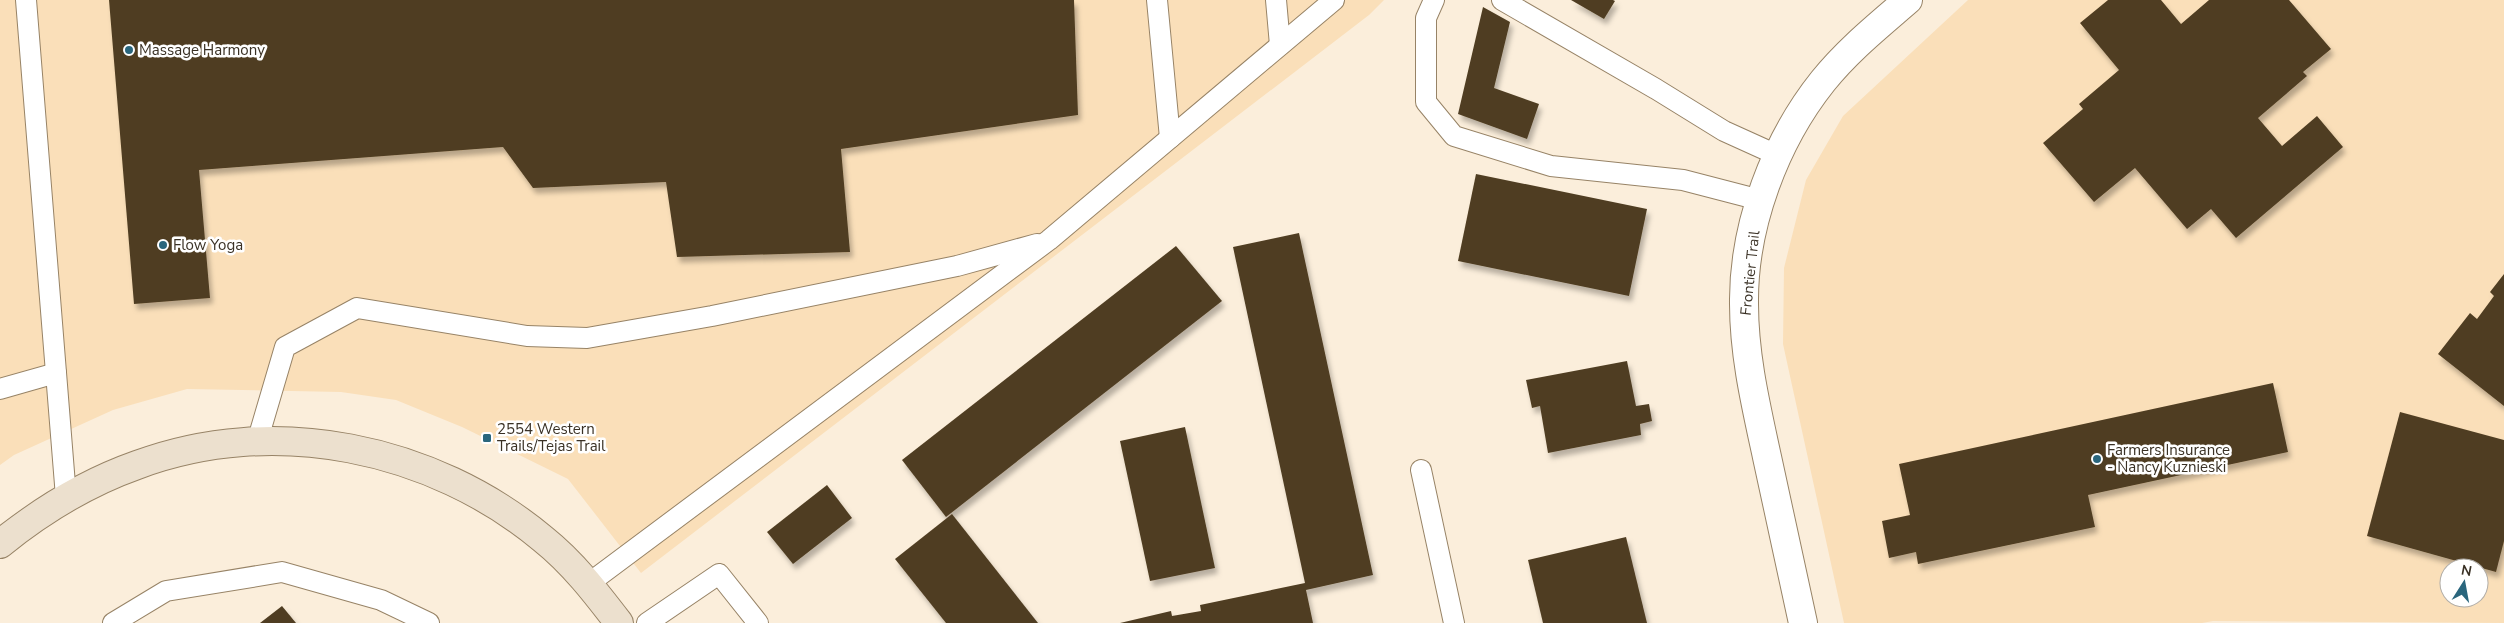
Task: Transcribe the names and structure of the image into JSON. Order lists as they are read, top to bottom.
{
  "streets": {
    "street": ["Frontier Trail"]
  },
  "places": {
    "other": ["Massage Harmony", "Flow Yoga", "Farmers Insurance - Nancy Kuznieski"],
    "transit": ["2554 Western Trails/Tejas Trail"]
  },
  "north": "top"
}
